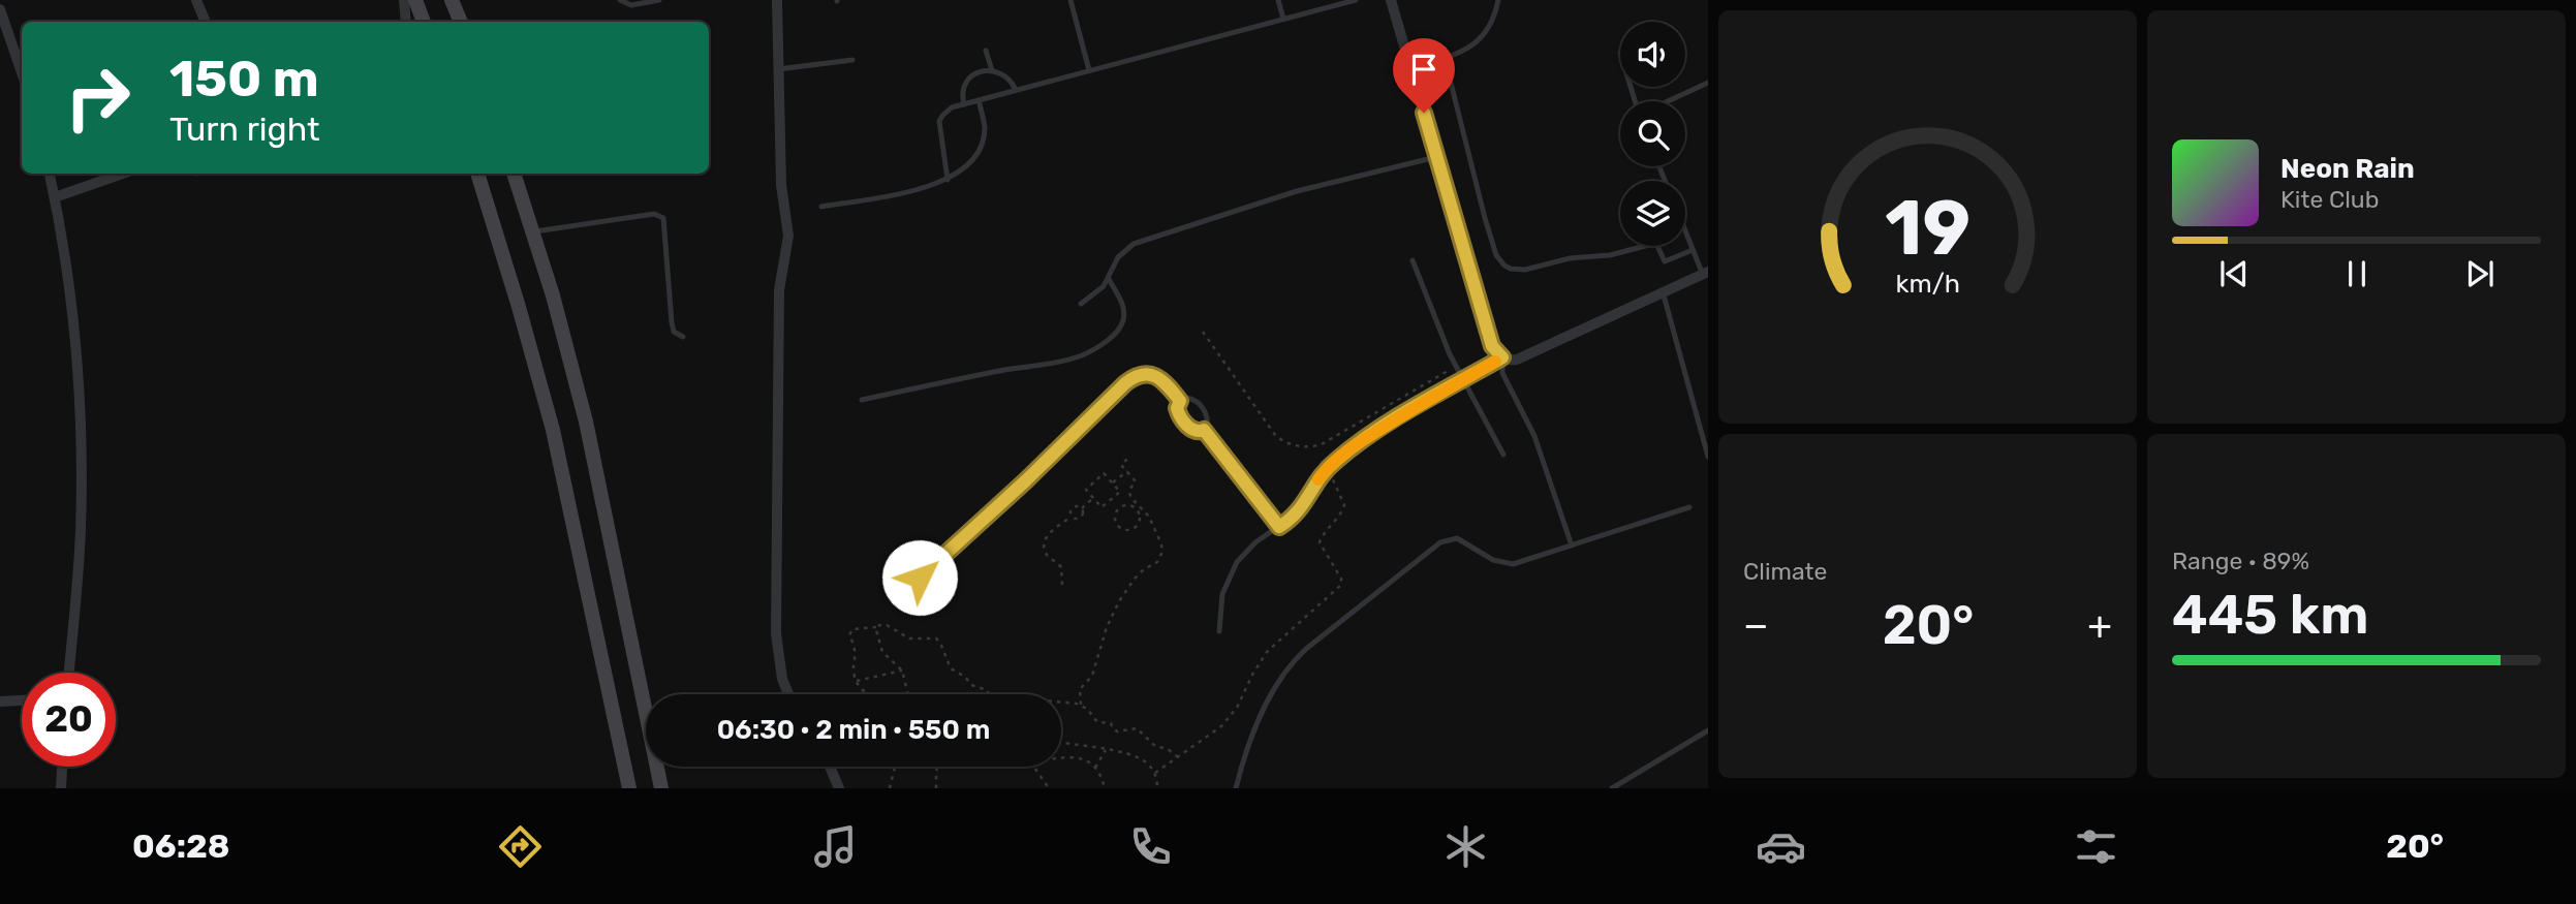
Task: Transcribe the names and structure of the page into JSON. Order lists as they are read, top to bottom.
{
  "page": {
    "turn": ["150 m", "Turn right"],
    "song": ["Neon Rain", "Kite Club"],
    "tile": [
      "Climate",
      ["Range · 89%", "445 km"]
    ],
    "heat": ["−", "20°", "+"],
    "limit": "20",
    "trip": "06:30 · 2 min · 550 m",
    "tabs": ["06:28", "20°"],
    "gauge": ["19", "km/h"]
  }
}
